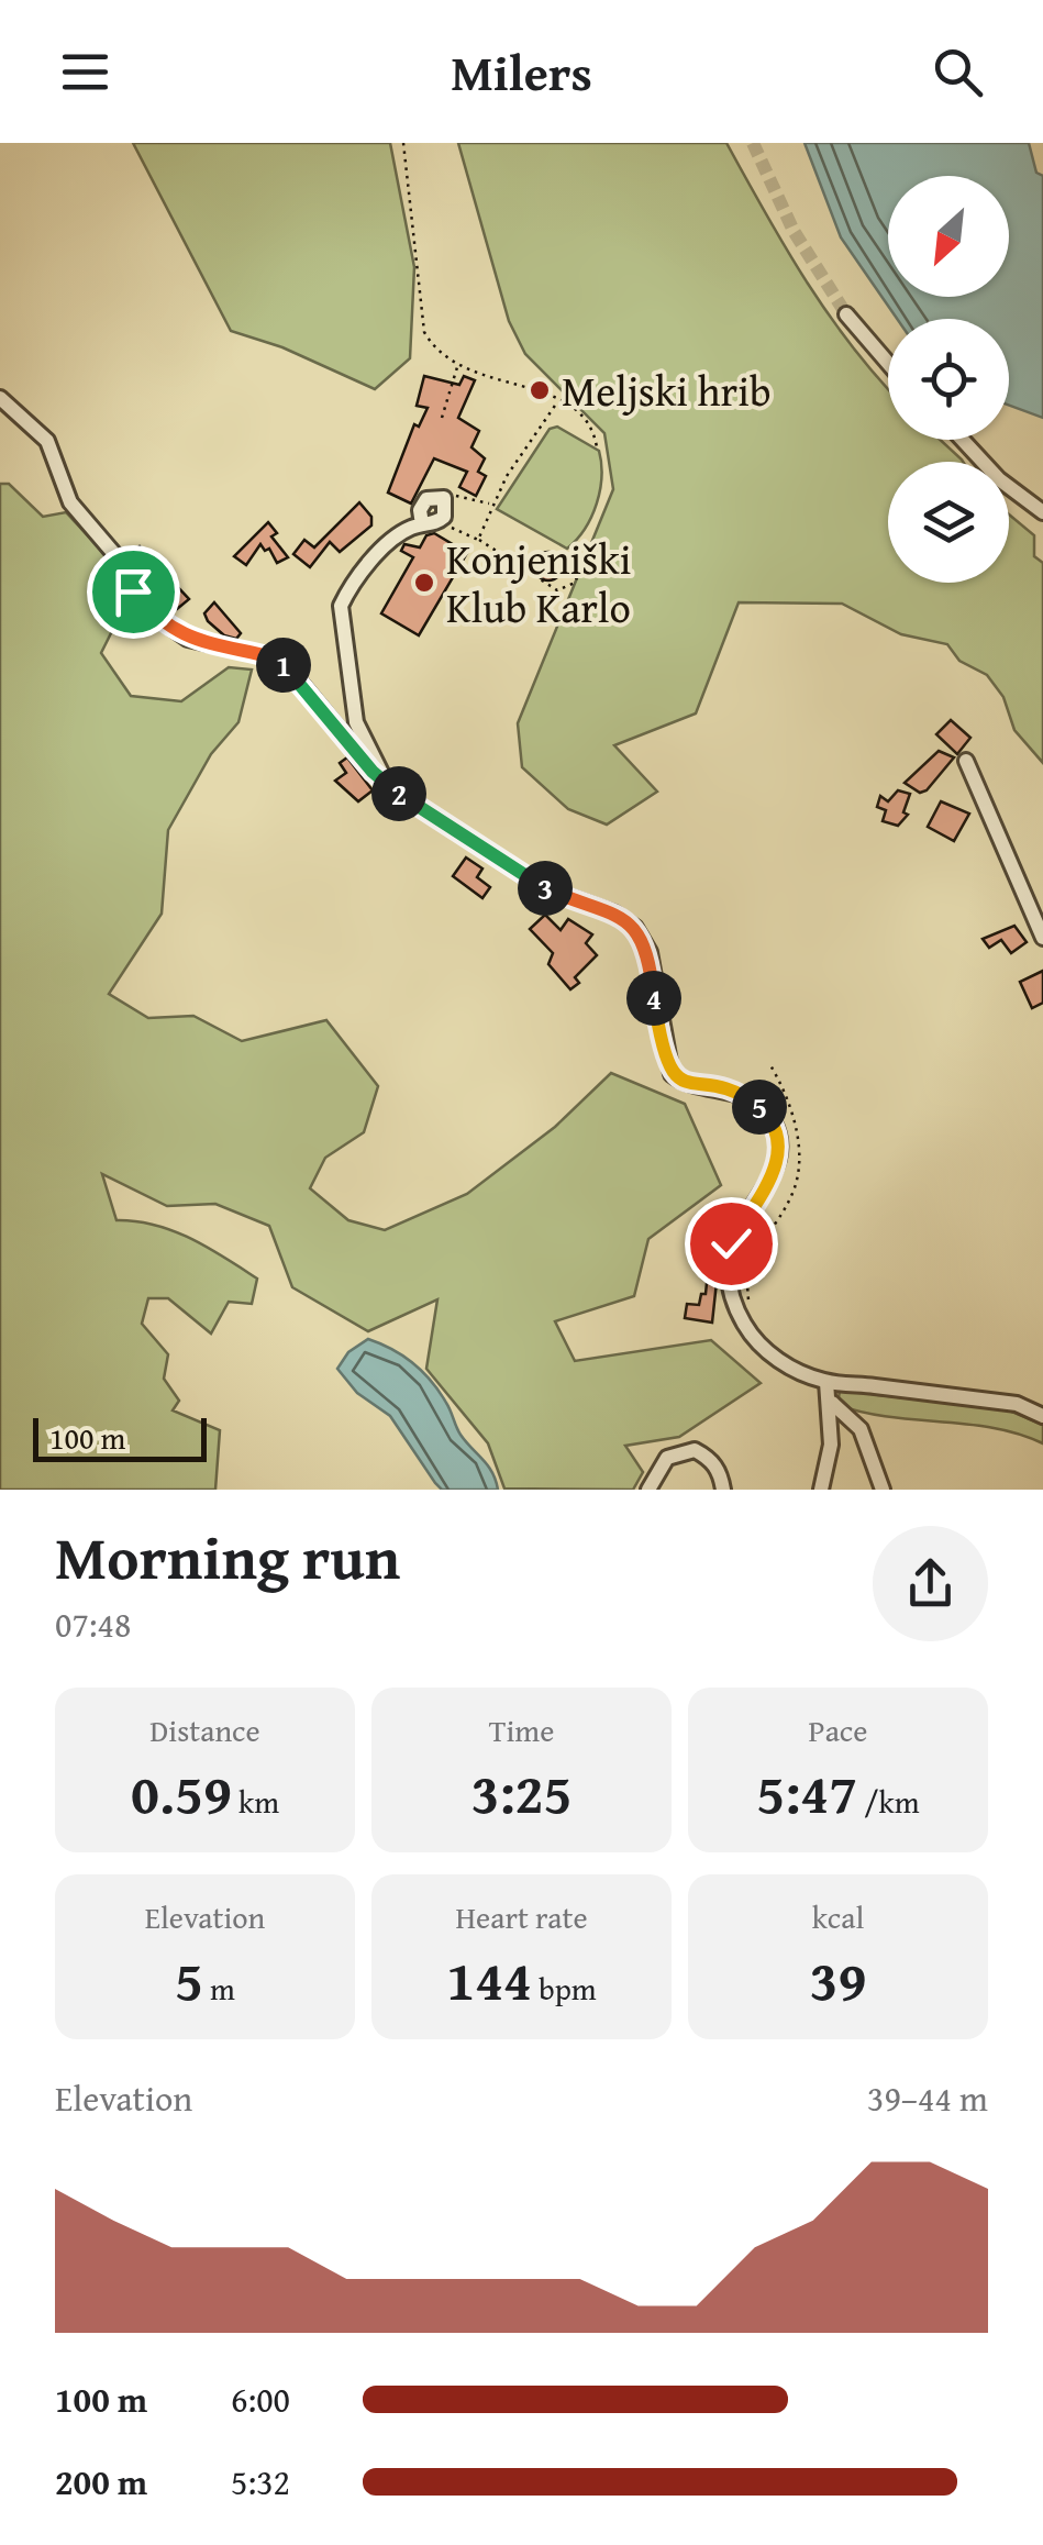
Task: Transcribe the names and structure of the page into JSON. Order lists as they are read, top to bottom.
{
  "places": ["Meljski hrib", "Konjeniški Klub Karlo"],
  "scale_bar": "100 m",
  "north": "bottom left",
  "page": {
    "header": "Milers",
    "pins": [
      "1",
      "2",
      "3",
      "4",
      "5"
    ],
    "scale": "100 m",
    "heading": ["Morning run", "07:48"],
    "stats": [
      ["Distance", "0.59 km"],
      ["Time", "3:25"],
      ["Pace", "5:47 /km"],
      ["Elevation", "5 m"],
      ["Heart rate", "144 bpm"],
      ["kcal", "39"]
    ],
    "chart": ["Elevation", "39–44 m"],
    "list": [
      {
        "name": "100 m",
        "note": "6:00"
      },
      {
        "name": "200 m",
        "note": "5:32"
      }
    ]
  }
}
